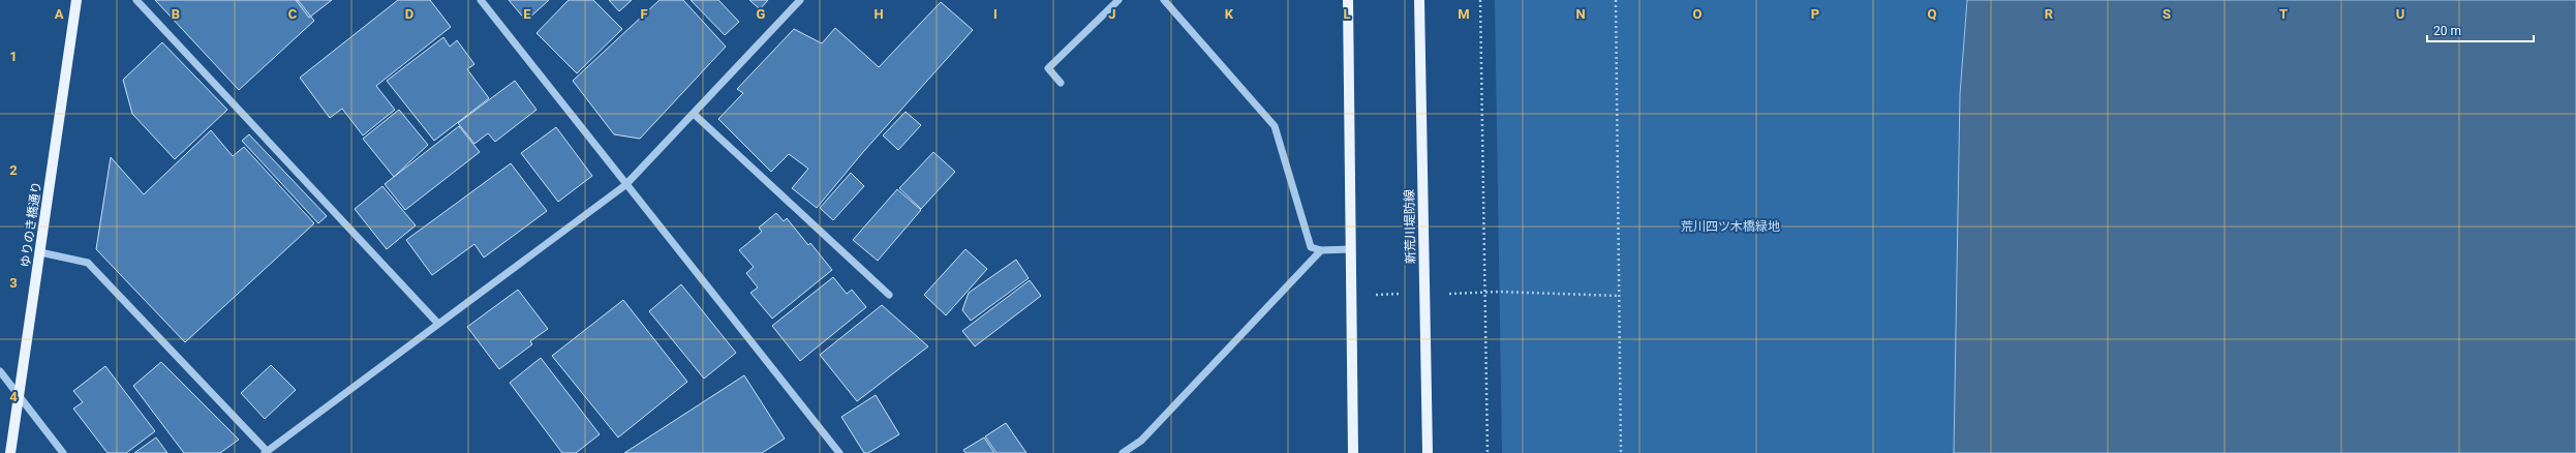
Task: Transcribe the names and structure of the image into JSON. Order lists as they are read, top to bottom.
{
  "streets": {
    "main road": ["ゆりのき橋通り", "新荒川堤防線"]
  },
  "parks": ["荒川四ツ木橋緑地"],
  "scale_bar": "20 m",
  "grid": {
    "columns": [
      "A",
      "B",
      "C",
      "D",
      "E",
      "F",
      "G",
      "H",
      "I",
      "J",
      "K",
      "L",
      "M",
      "N",
      "O",
      "P",
      "Q",
      "R",
      "S",
      "T",
      "U"
    ],
    "rows": [
      "1",
      "2",
      "3",
      "4"
    ]
  }
}
